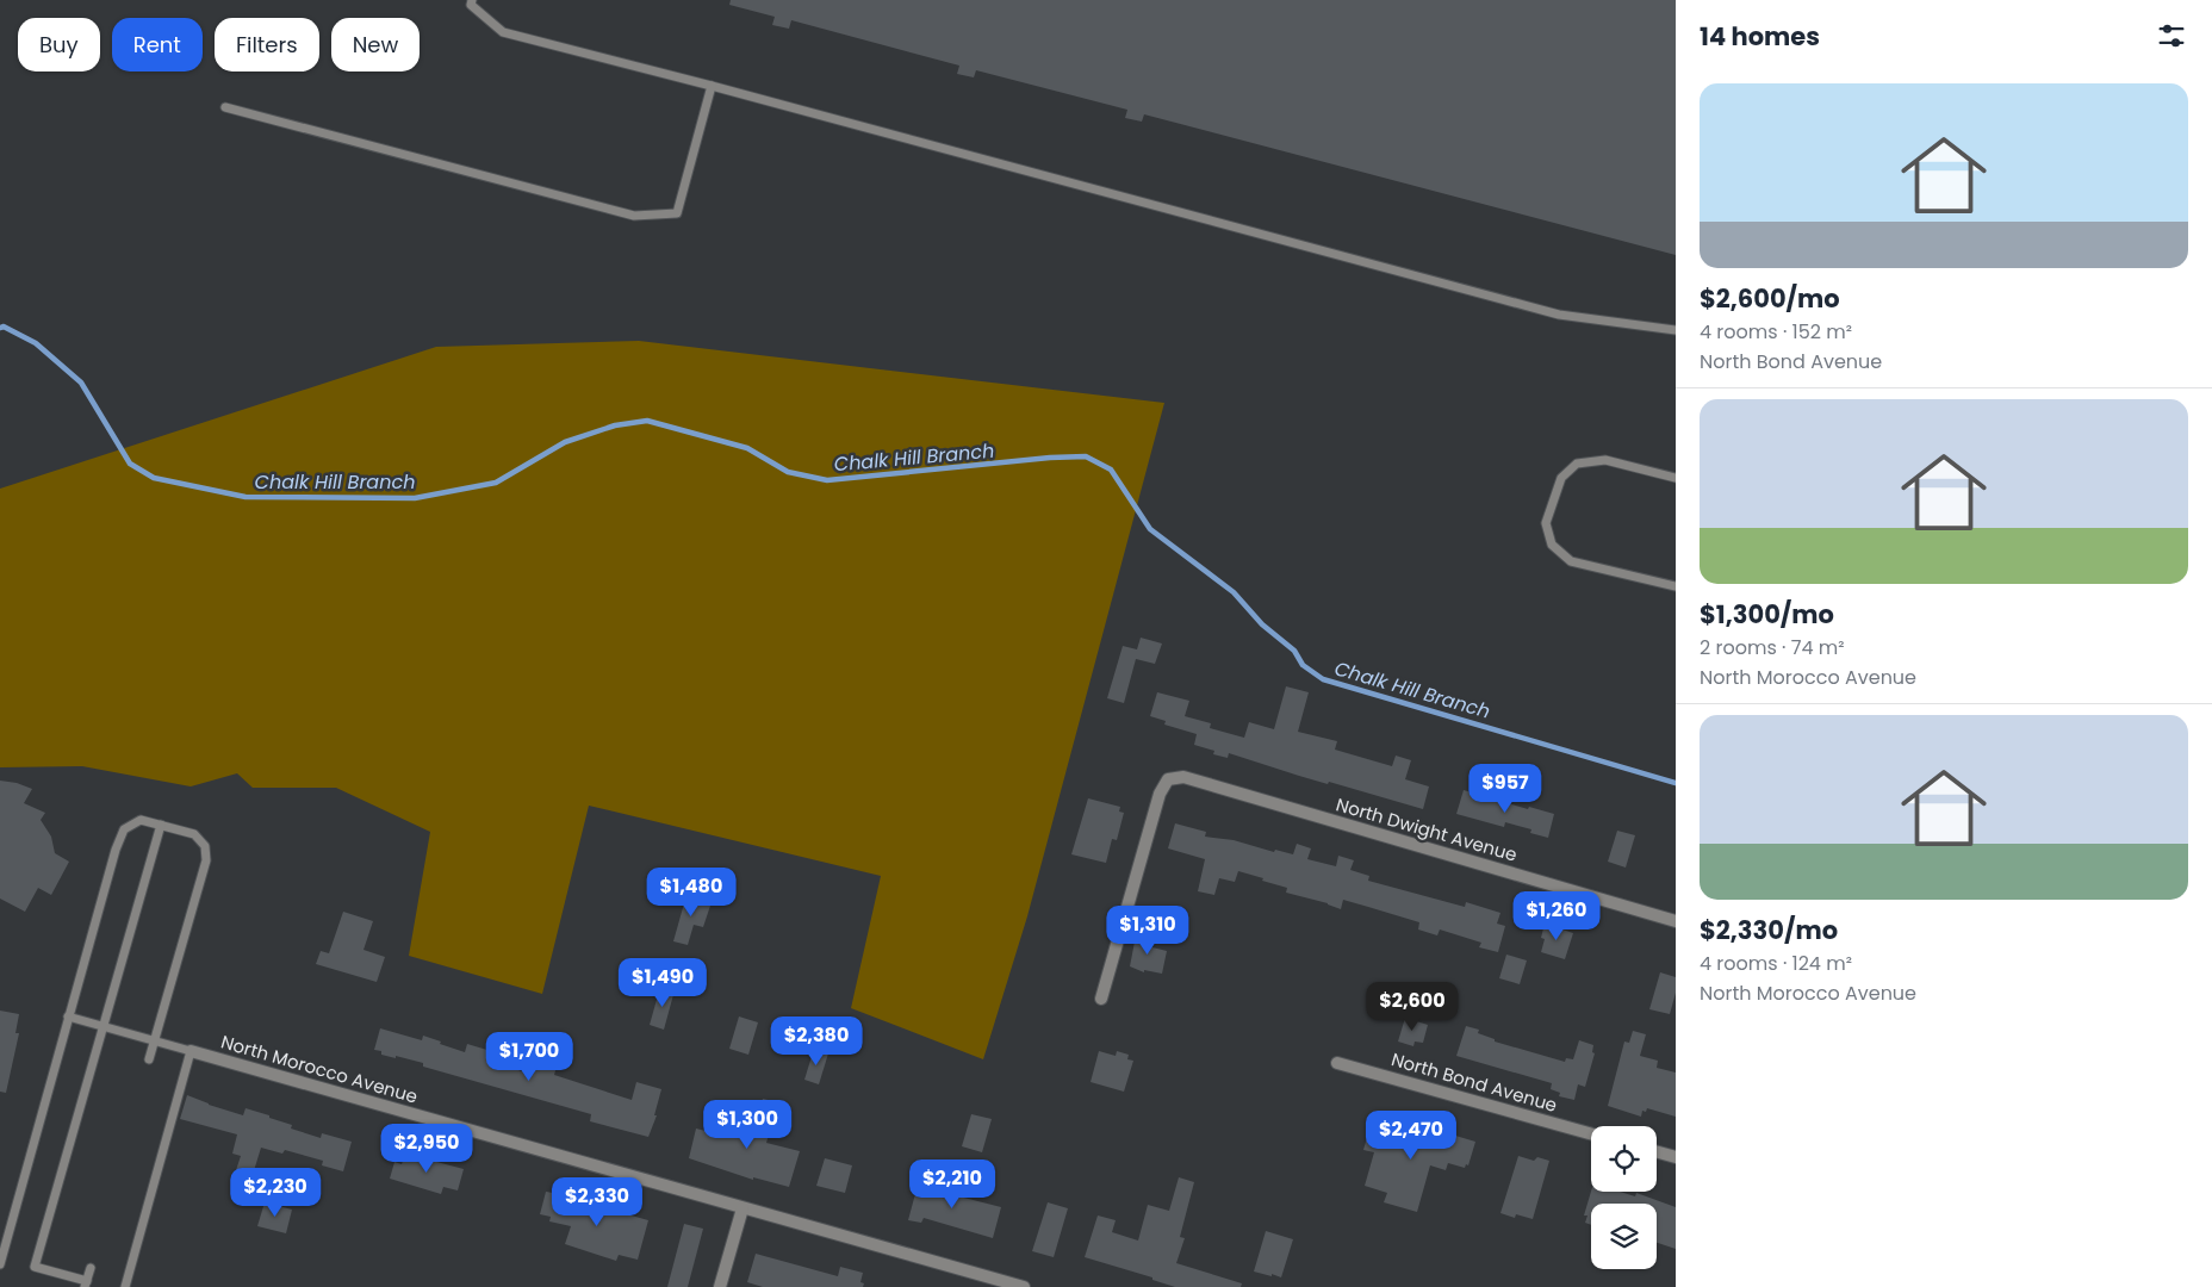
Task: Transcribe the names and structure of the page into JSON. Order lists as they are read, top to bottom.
{
  "streets": {
    "street": ["North Dwight Avenue", "North Morocco Avenue", "North Bond Avenue"]
  },
  "water": ["Chalk Hill Branch"],
  "page": {
    "heading": "14 homes",
    "chip": [
      "Buy",
      "Rent",
      "Filters",
      "New"
    ],
    "list": [
      {
        "name": "$2,600/mo",
        "note": "4 rooms · 152 m² · North Bond Avenue"
      },
      {
        "name": "$1,300/mo",
        "note": "2 rooms · 74 m² · North Morocco Avenue"
      },
      {
        "name": "$2,330/mo",
        "note": "4 rooms · 124 m² · North Morocco Avenue"
      }
    ],
    "price": [
      "$957",
      "$1,480",
      "$1,260",
      "$1,310",
      "$1,490",
      "$2,600",
      "$2,380",
      "$1,700",
      "$1,300",
      "$2,470",
      "$2,950",
      "$2,210",
      "$2,230",
      "$2,330"
    ]
  }
}
